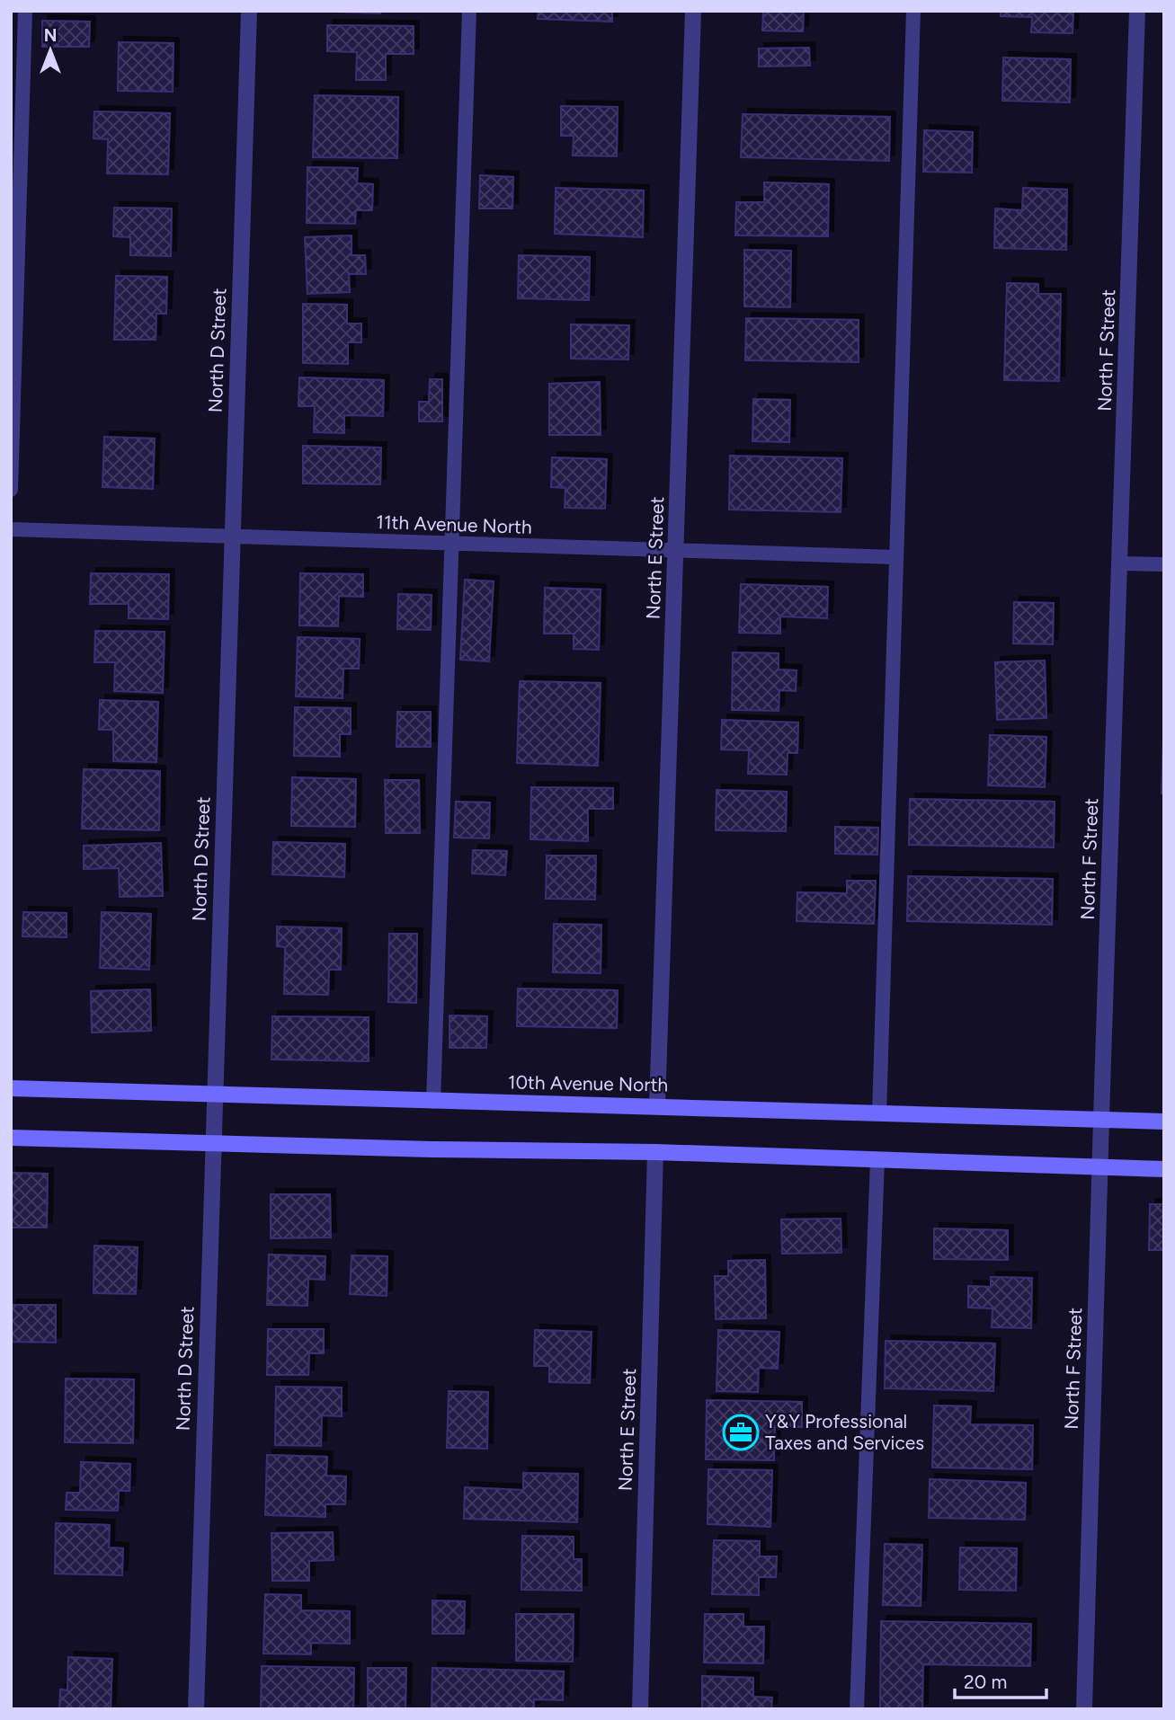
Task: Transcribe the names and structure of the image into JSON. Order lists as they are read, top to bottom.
{
  "streets": {
    "main road": ["10th Avenue North"],
    "street": ["North D Street", "North F Street", "North E Street"],
    "lane": ["11th Avenue North"]
  },
  "crossings": [
    ["North D Street", "11th Avenue North"],
    ["North D Street", "10th Avenue North"],
    ["North F Street", "10th Avenue North"],
    ["11th Avenue North", "North E Street"],
    ["North E Street", "10th Avenue North"]
  ],
  "places": {
    "office": ["Y&Y Professional Taxes and Services"]
  },
  "scale_bar": "20 m",
  "north": "top"
}
